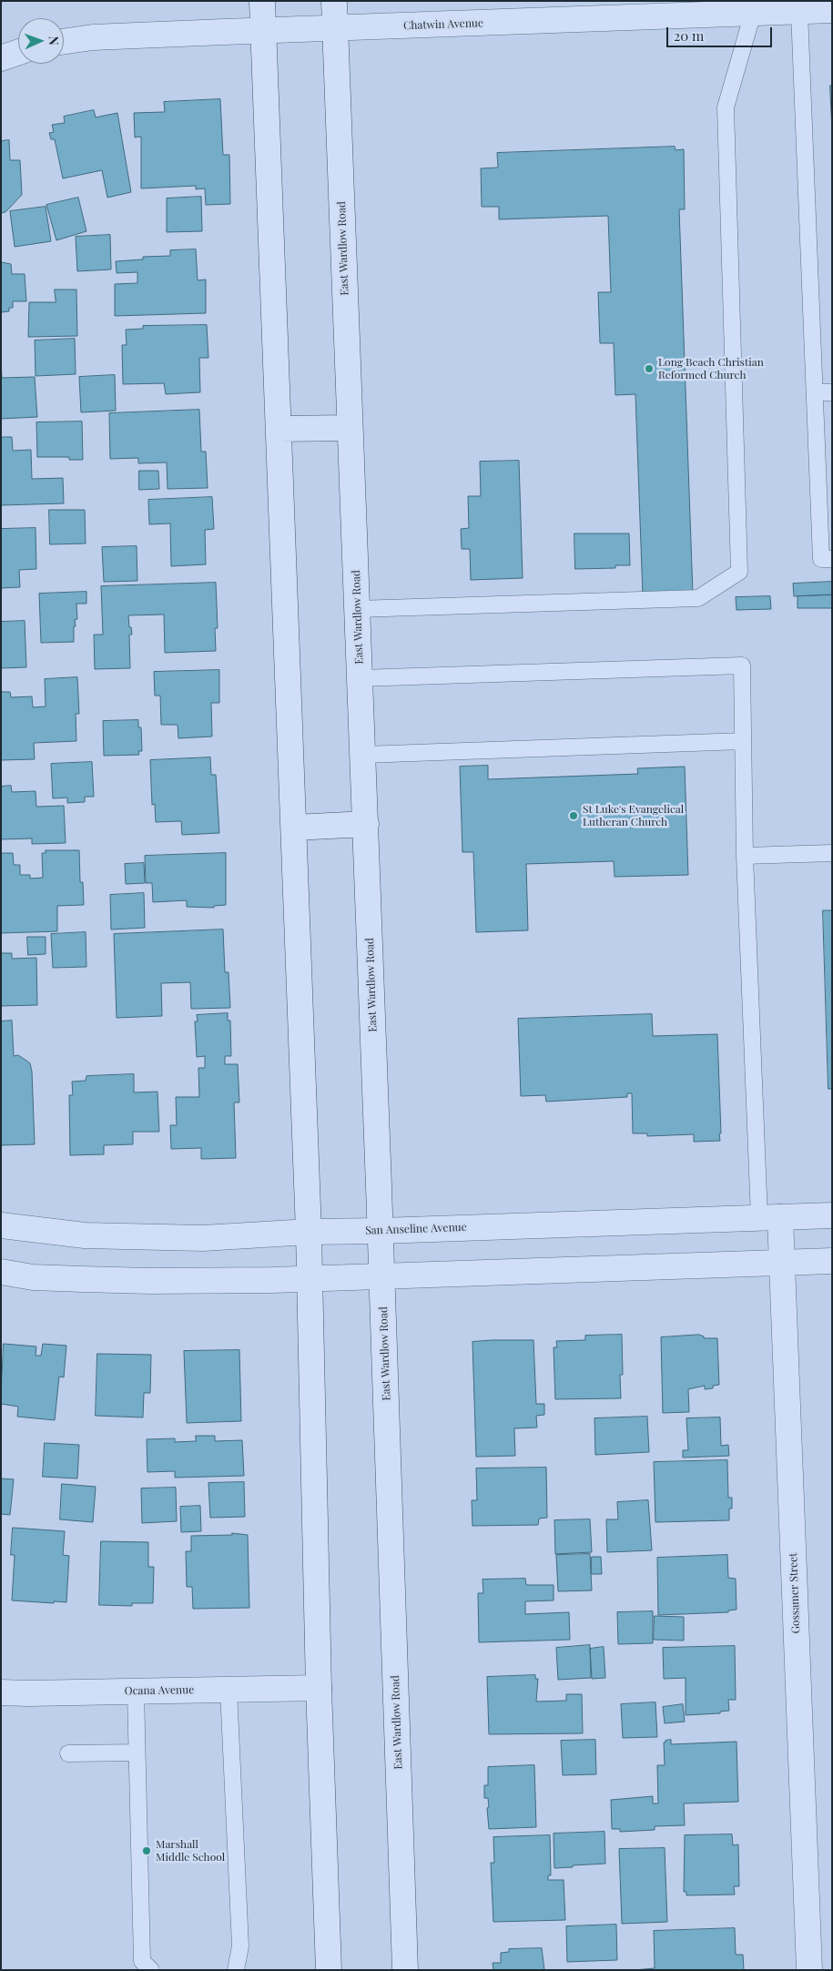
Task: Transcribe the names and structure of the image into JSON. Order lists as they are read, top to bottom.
{
  "streets": {
    "main road": [
      "Chatwin Avenue",
      "East Wardlow Road",
      "San Anseline Avenue",
      "Gossamer Street",
      "Ocana Avenue"
    ]
  },
  "crossings": [
    ["Chatwin Avenue", "East Wardlow Road"],
    ["East Wardlow Road", "San Anseline Avenue"],
    ["San Anseline Avenue", "Gossamer Street"]
  ],
  "places": ["Long Beach Christian Reformed Church", "St Luke's Evangelical Lutheran Church", "Marshall Middle School"],
  "scale_bar": "20 m",
  "north": "right"
}
